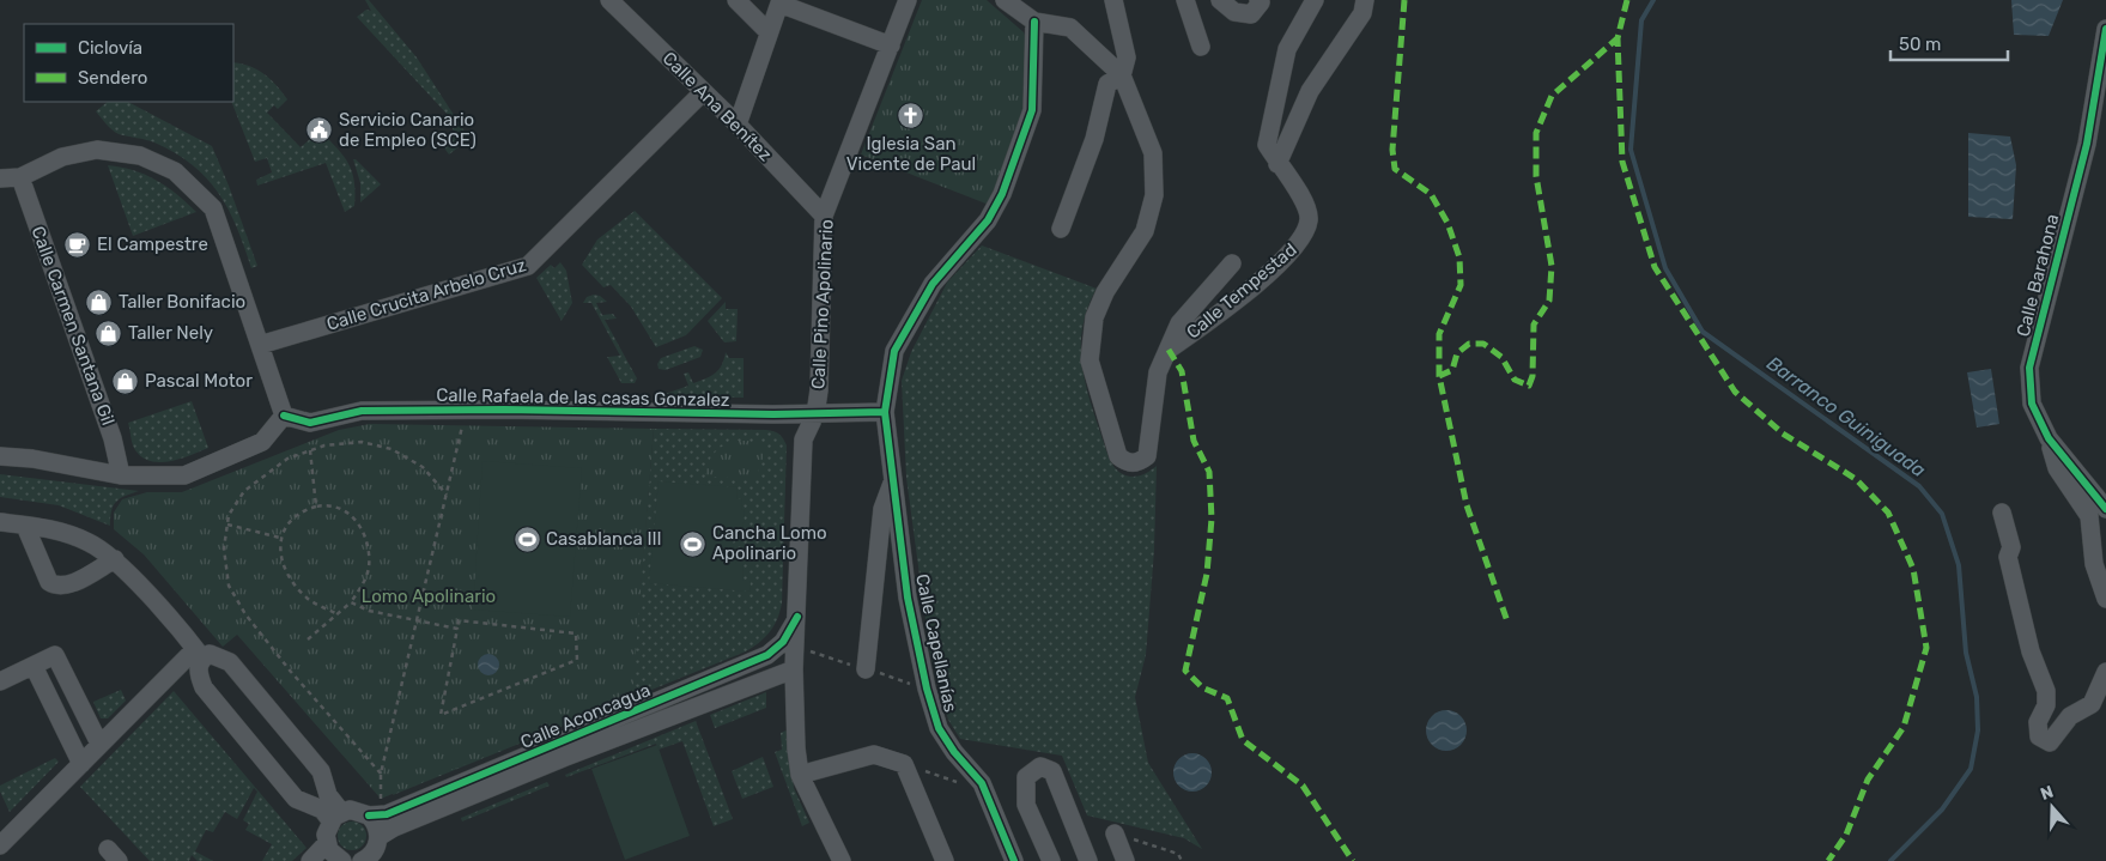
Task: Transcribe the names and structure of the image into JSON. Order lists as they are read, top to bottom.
{
  "streets": {
    "street": [
      "Calle Ana Benítez",
      "Calle Barahona",
      "Calle Tempestad",
      "Calle Crucita Arbelo Cruz",
      "Calle Pino Apolinario",
      "Calle Carmen Santana Gil",
      "Calle Rafaela de las casas Gonzalez",
      "Calle Capellanías",
      "Calle Aconcagua"
    ]
  },
  "crossings": [
    ["Calle Ana Benítez", "Calle Crucita Arbelo Cruz"],
    ["Calle Ana Benítez", "Calle Pino Apolinario"],
    ["Calle Tempestad", "Calle Capellanías"],
    ["Calle Pino Apolinario", "Calle Rafaela de las casas Gonzalez"],
    ["Calle Pino Apolinario", "Calle Aconcagua"],
    ["Calle Rafaela de las casas Gonzalez", "Calle Capellanías"]
  ],
  "water": ["Barranco Guiniguada"],
  "parks": ["Lomo Apolinario"],
  "places": {
    "church": ["Iglesia San Vicente de Paul"],
    "public building": ["Servicio Canario de Empleo (SCE)"],
    "cafe": ["El Campestre"],
    "shop": ["Taller Bonifacio", "Taller Nely", "Pascal Motor"],
    "sports": ["Casablanca III", "Cancha Lomo Apolinario"]
  },
  "legend": ["Ciclovía", "Sendero"],
  "scale_bar": "50 m",
  "north": "top"
}
